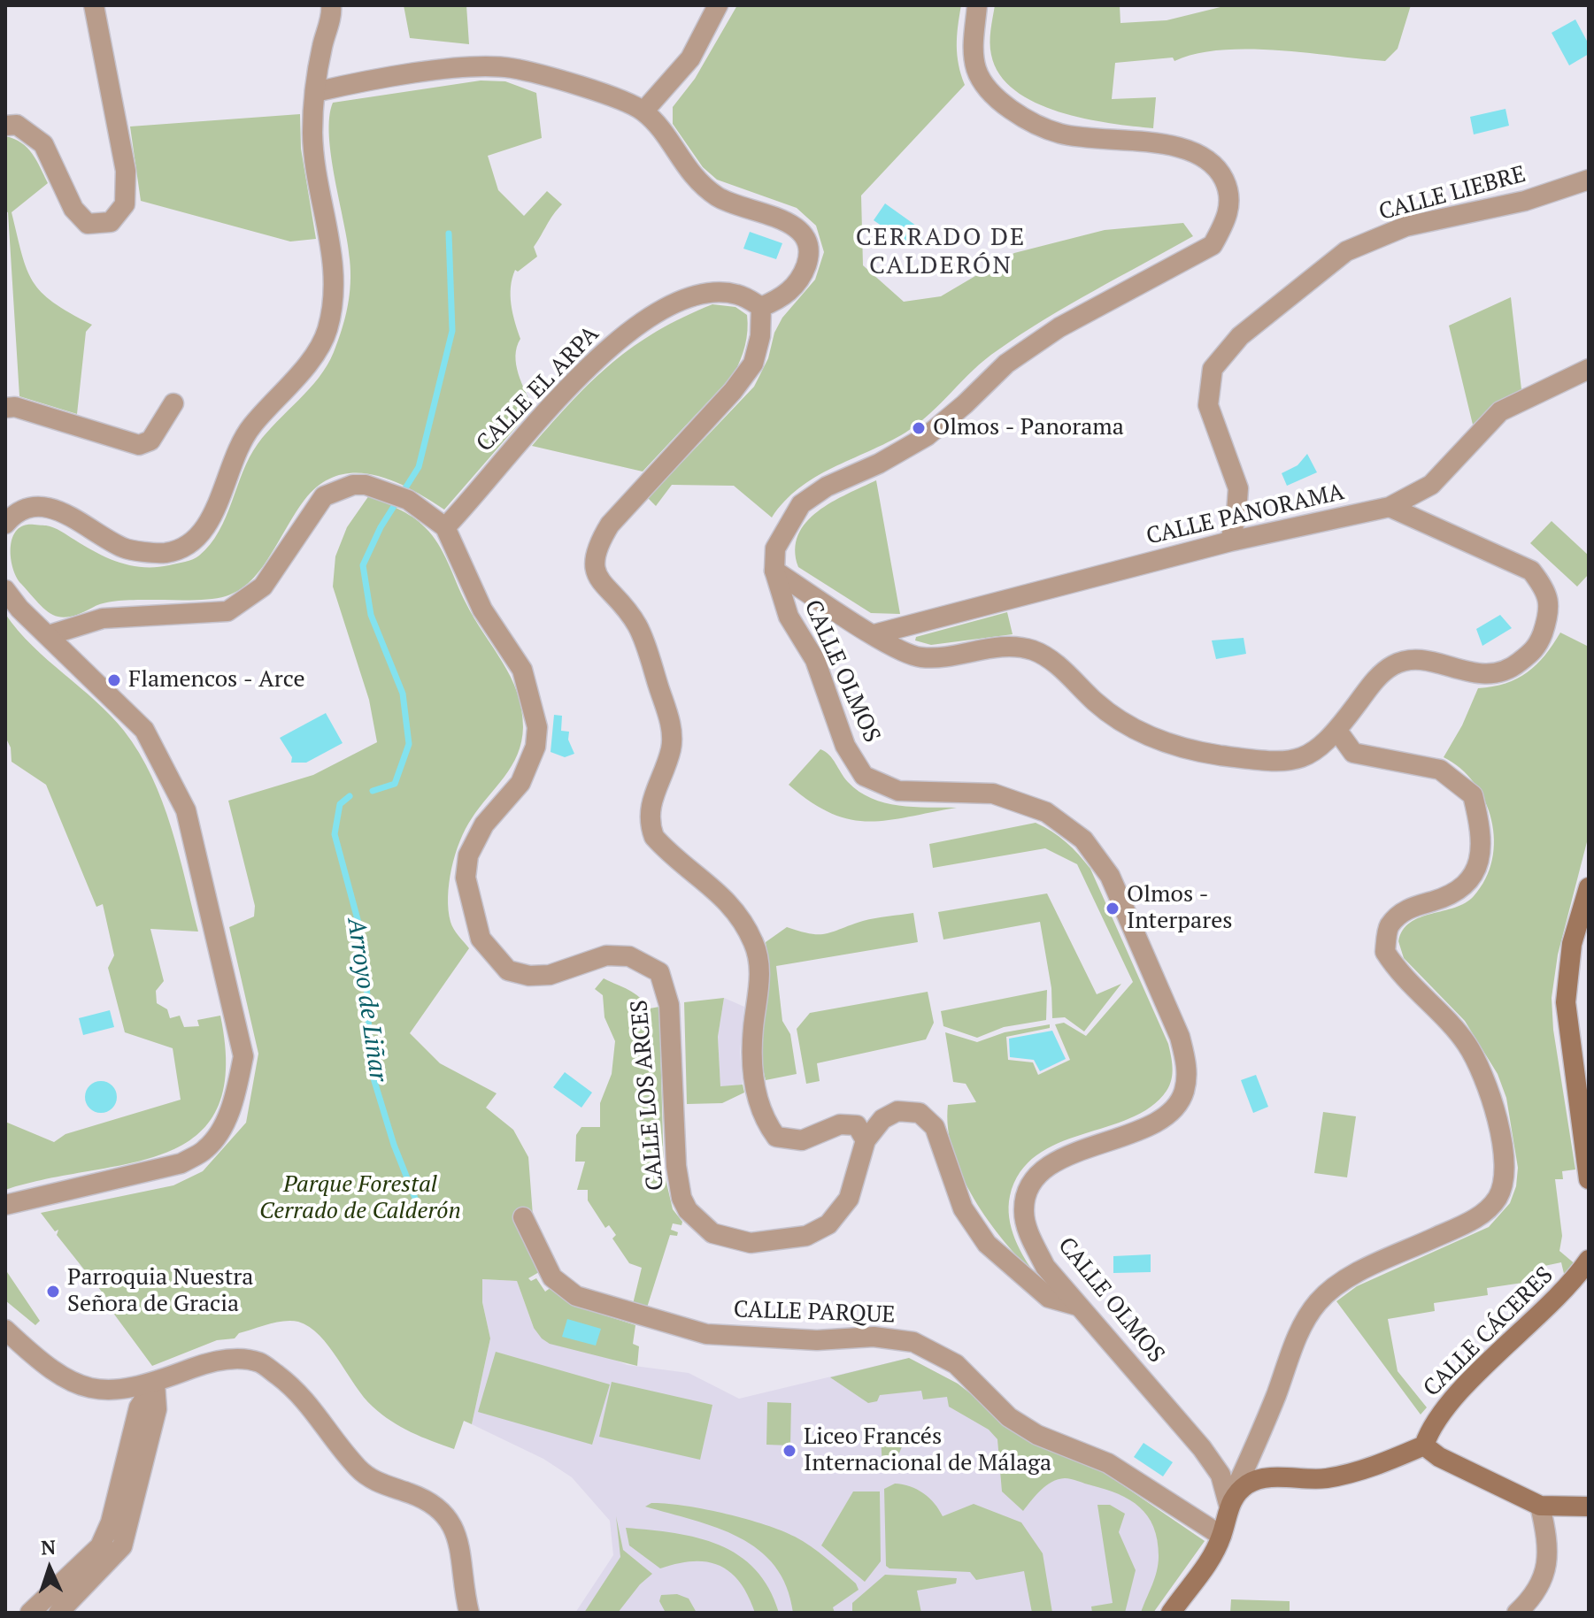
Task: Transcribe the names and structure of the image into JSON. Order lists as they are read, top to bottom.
{
  "streets": {
    "main road": ["CALLE CÁCERES"],
    "street": [
      "CALLE LIEBRE",
      "CALLE EL ARPA",
      "CALLE PANORAMA",
      "CALLE OLMOS",
      "CALLE LOS ARCES",
      "CALLE PARQUE"
    ]
  },
  "crossings": [
    ["CALLE LIEBRE", "CALLE PANORAMA"],
    ["CALLE EL ARPA", "CALLE LOS ARCES"],
    ["CALLE OLMOS", "CALLE LOS ARCES"]
  ],
  "districts": ["CERRADO DE CALDERÓN"],
  "water": ["Arroyo de Liñar"],
  "parks": ["Parque Forestal Cerrado de Calderón"],
  "places": [
    "Olmos - Panorama",
    "Flamencos - Arce",
    "Olmos - Interpares",
    "Parroquia Nuestra Señora de Gracia",
    "Liceo Francés Internacional de Málaga"
  ],
  "north": "top"
}
